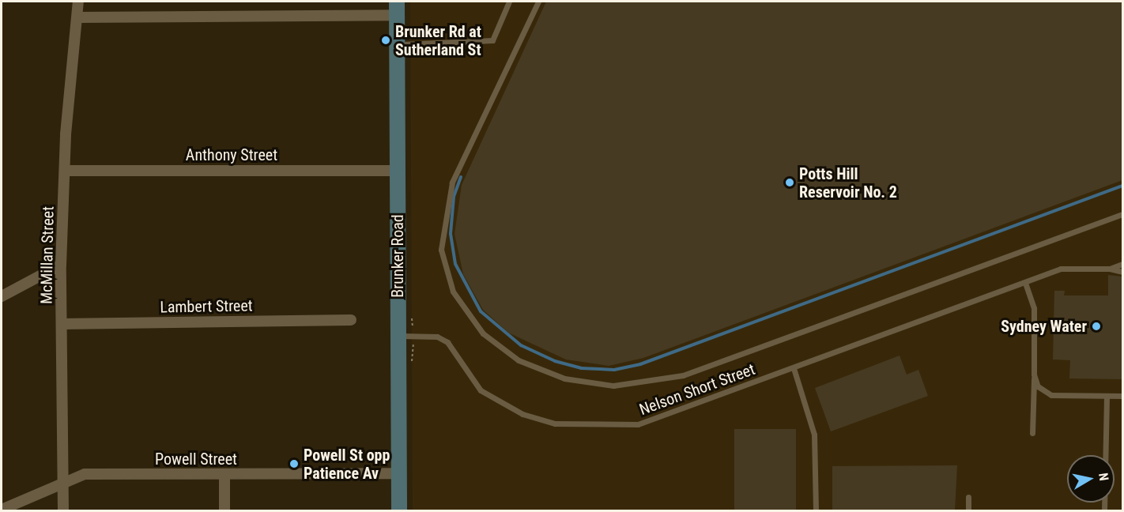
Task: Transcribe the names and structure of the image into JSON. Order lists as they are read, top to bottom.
{
  "streets": {
    "main road": ["Brunker Road"],
    "street": [
      "Anthony Street",
      "McMillan Street",
      "Lambert Street",
      "Powell Street"
    ],
    "lane": ["Nelson Short Street"]
  },
  "crossings": [
    ["Anthony Street", "McMillan Street"],
    ["Anthony Street", "Brunker Road"],
    ["McMillan Street", "Lambert Street"],
    ["McMillan Street", "Powell Street"],
    ["Brunker Road", "Nelson Short Street"],
    ["Brunker Road", "Powell Street"]
  ],
  "places": [
    "Brunker Rd at Sutherland St",
    "Potts Hill Reservoir No. 2",
    "Sydney Water",
    "Powell St opp Patience Av"
  ],
  "north": "right"
}
